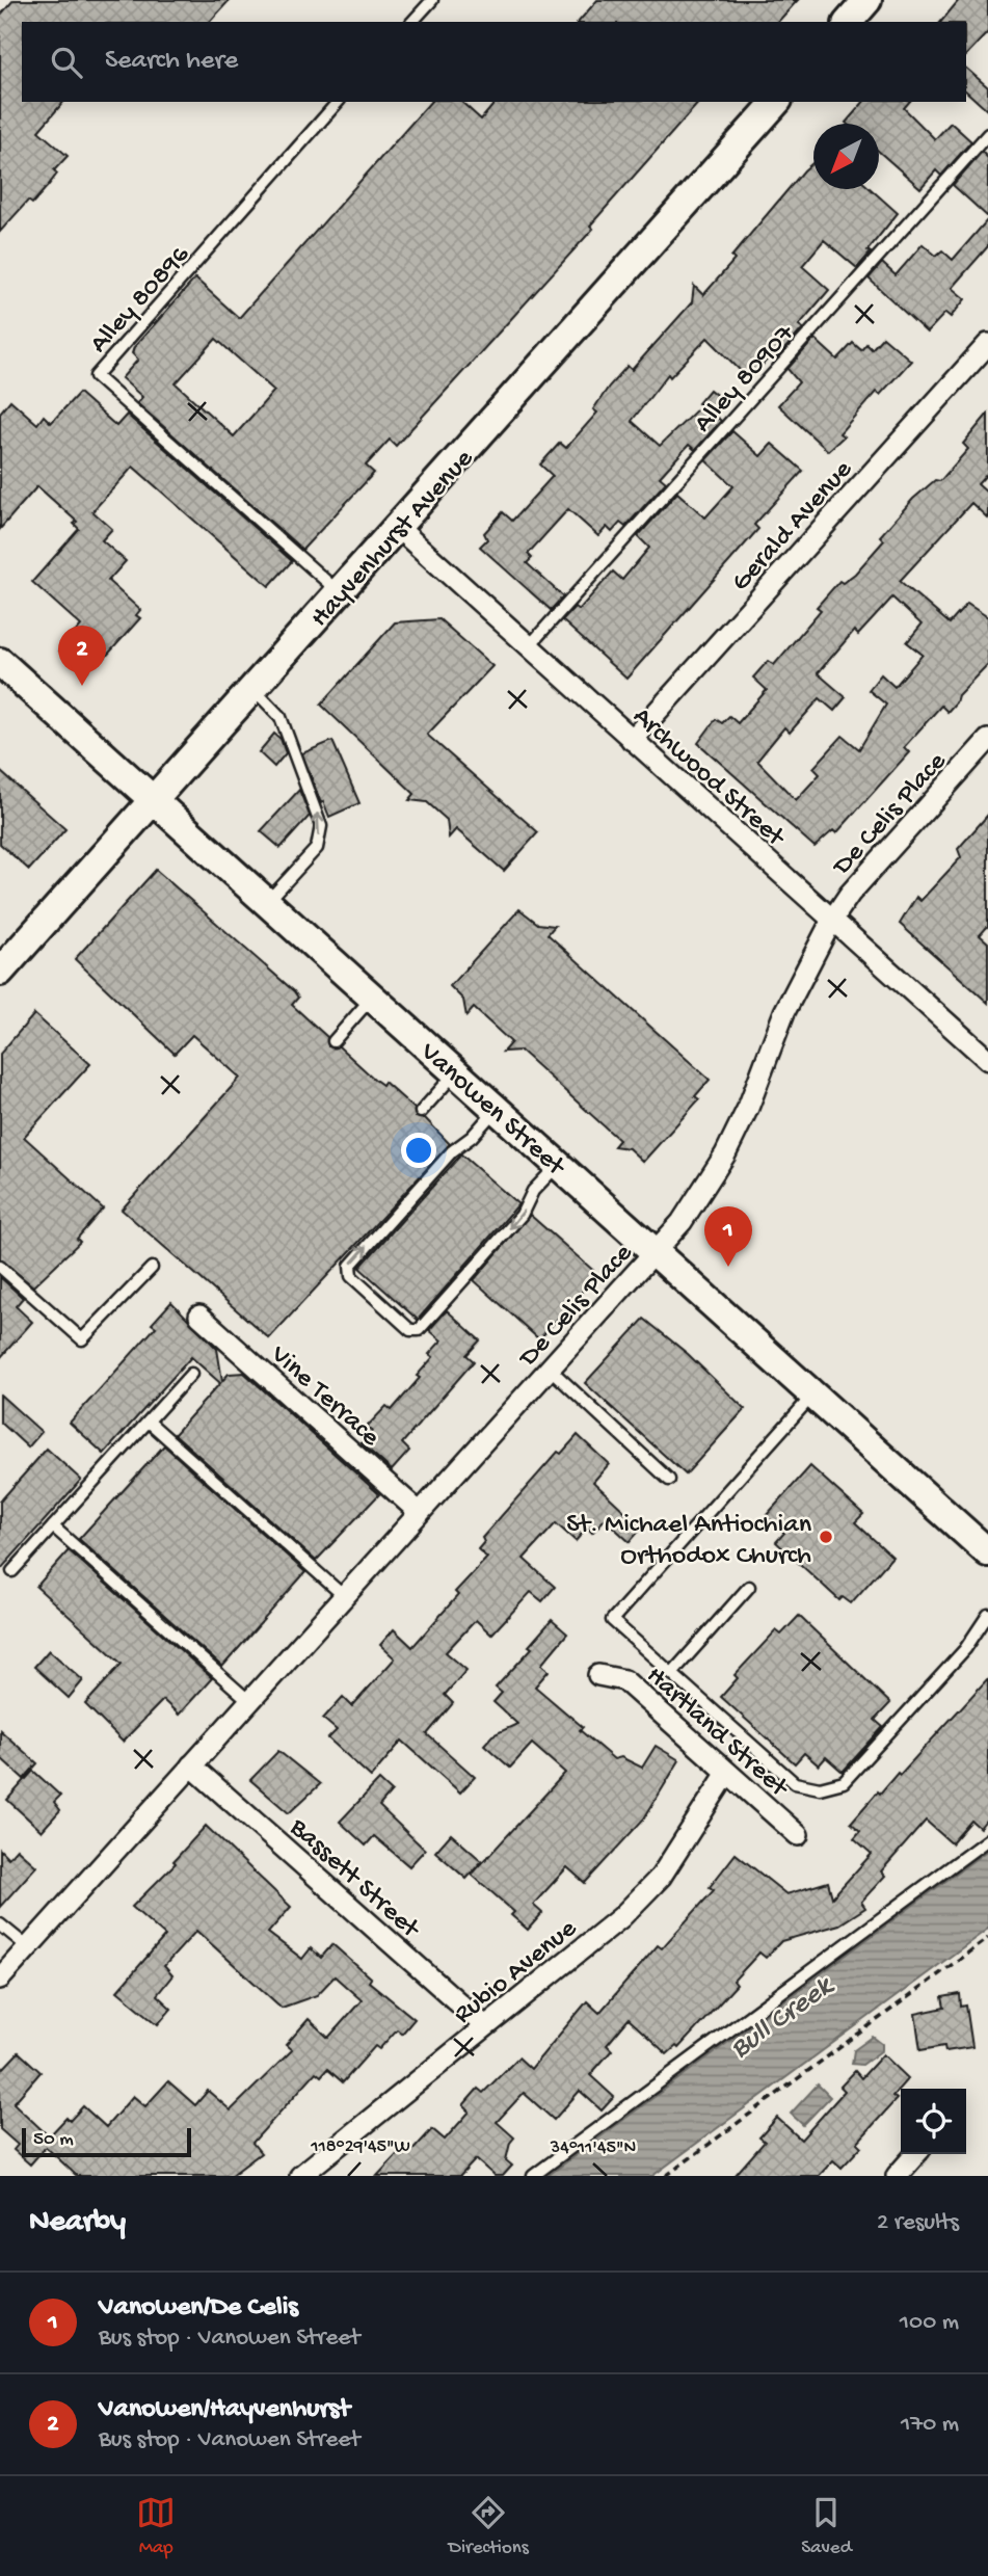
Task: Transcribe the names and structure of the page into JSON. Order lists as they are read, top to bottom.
{
  "streets": {
    "main road": ["Hayvenhurst Avenue", "Vanowen Street"],
    "street": [
      "Gerald Avenue",
      "Archwood Street",
      "De Celis Place",
      "Vine Terrace",
      "Hartland Street",
      "Bassett Street",
      "Rubio Avenue"
    ],
    "lane": ["Alley 80896", "Alley 80907"]
  },
  "crossings": [
    ["Alley 80896", "Hayvenhurst Avenue"],
    ["Alley 80907", "Archwood Street"],
    ["Gerald Avenue", "Archwood Street"],
    ["Hayvenhurst Avenue", "Archwood Street"],
    ["Hayvenhurst Avenue", "Vanowen Street"],
    ["Archwood Street", "De Celis Place"],
    ["De Celis Place", "Vanowen Street"],
    ["De Celis Place", "Vine Terrace"],
    ["De Celis Place", "Bassett Street"],
    ["Hartland Street", "Rubio Avenue"],
    ["Bassett Street", "Rubio Avenue"]
  ],
  "water": ["Bull Creek"],
  "places": ["St. Michael Antiochian Orthodox Church"],
  "scale_bar": "50 m",
  "north": "bottom left",
  "page": {
    "search": "Search here",
    "pins": ["2", "1"],
    "scale": "50 m",
    "heading": ["Nearby", "2 results"],
    "list": [
      {
        "mark": "1",
        "name": "Vanowen/De Celis",
        "note": "Bus stop · Vanowen Street",
        "value": "100 m"
      },
      {
        "mark": "2",
        "name": "Vanowen/Hayvenhurst",
        "note": "Bus stop · Vanowen Street",
        "value": "170 m"
      }
    ],
    "nav": ["Map", "Directions", "Saved"]
  },
  "coordinates": ["118°29'45\"W", "34°11'45\"N"]
}
